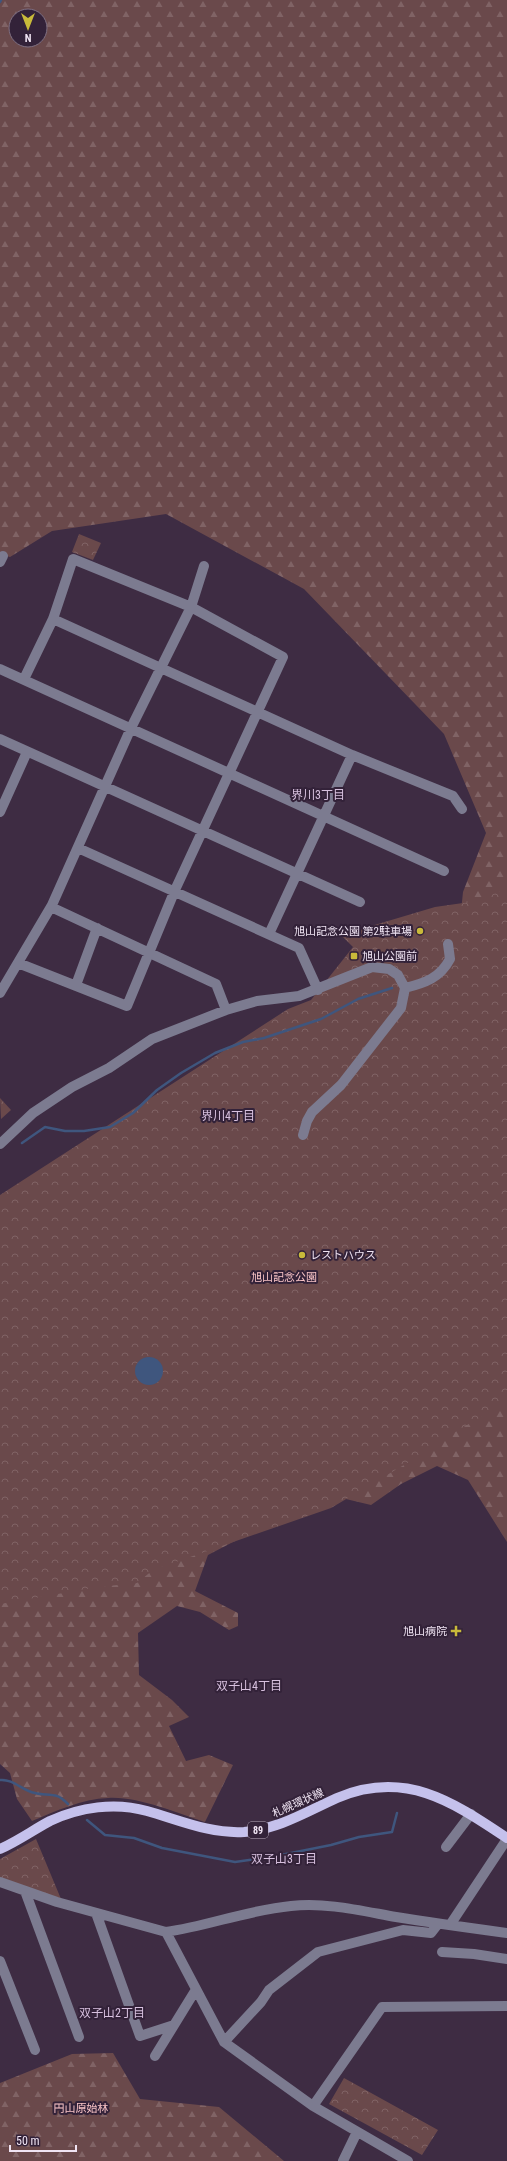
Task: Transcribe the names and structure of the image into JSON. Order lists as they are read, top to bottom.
{
  "streets": {
    "main road": ["札幌環状線", "89"]
  },
  "districts": [
    "界川3丁目",
    "界川4丁目",
    "双子山4丁目",
    "双子山3丁目",
    "双子山2丁目"
  ],
  "parks": ["旭山記念公園", "円山原始林"],
  "places": {
    "other": ["旭山記念公園 第2駐車場", "レストハウス"],
    "transit": ["旭山公園前"],
    "health": ["旭山病院"]
  },
  "scale_bar": "50 m",
  "north": "bottom"
}
